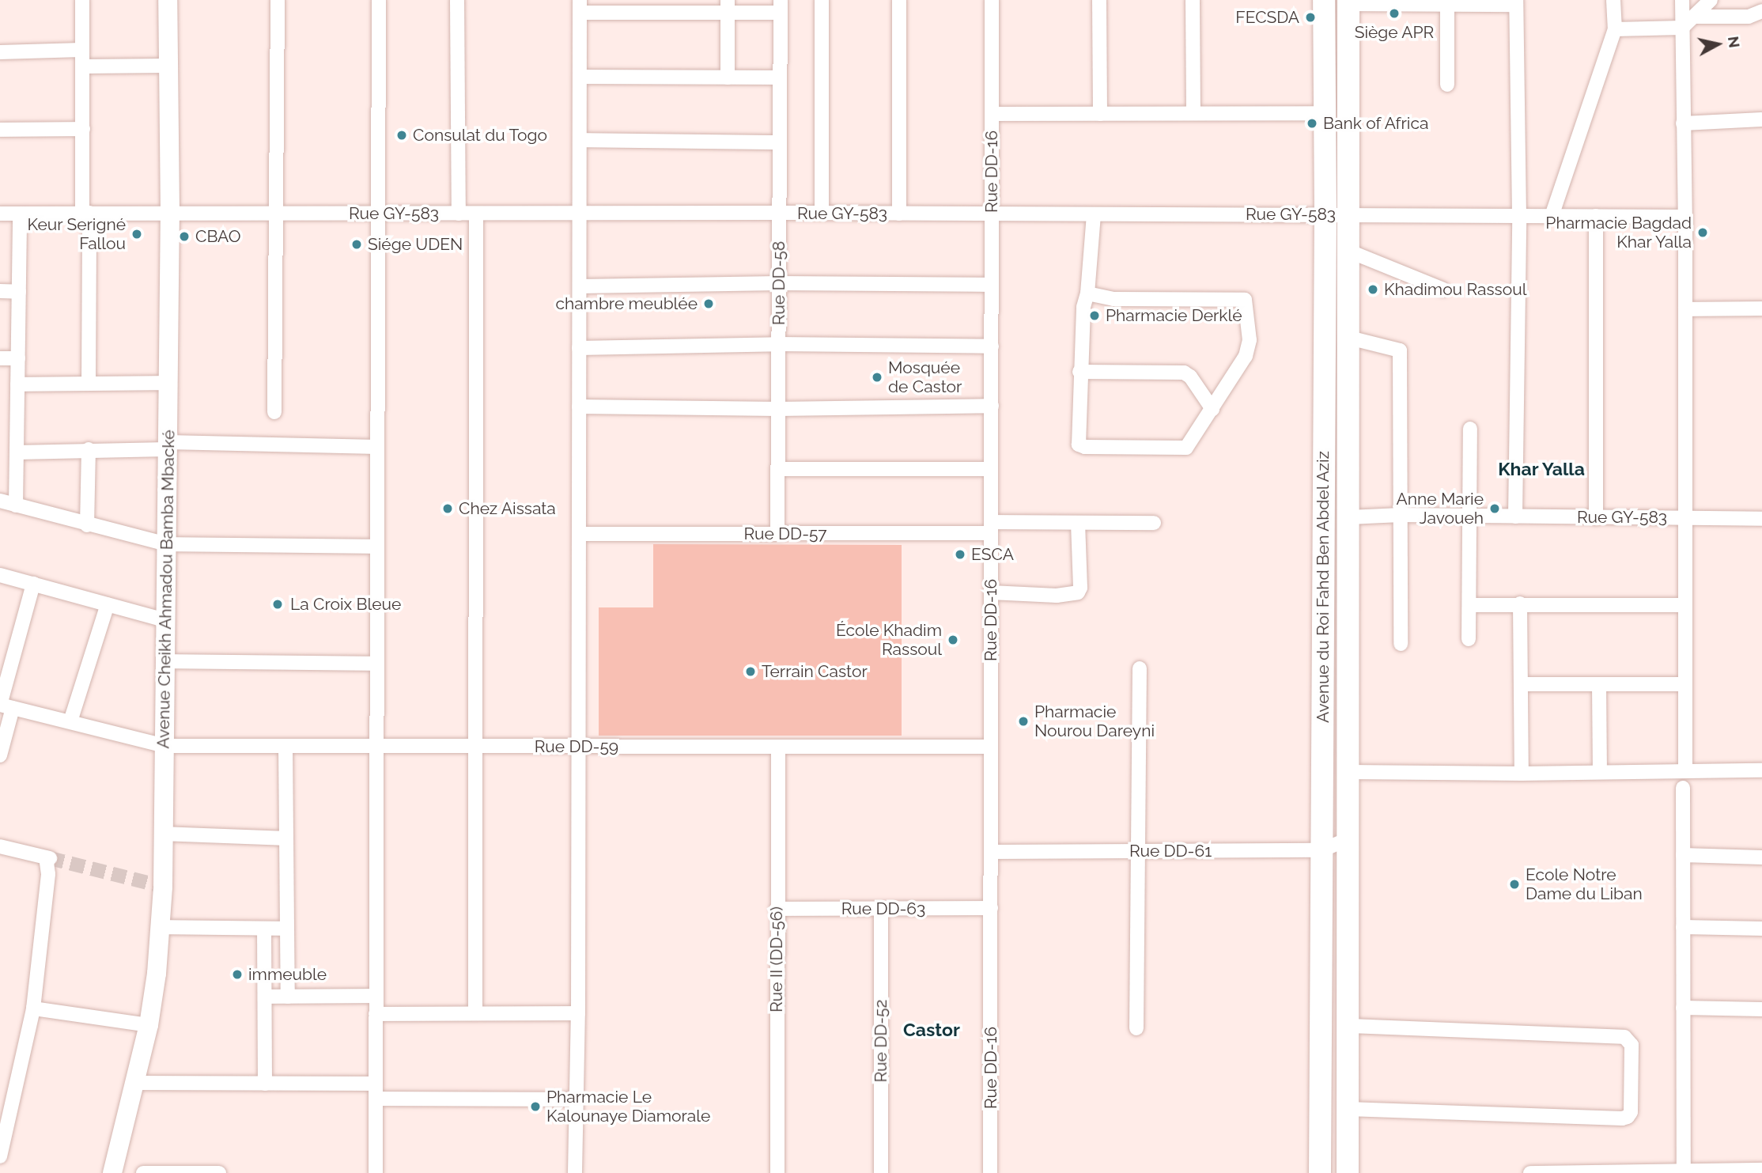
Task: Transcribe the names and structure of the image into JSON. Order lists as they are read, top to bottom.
{
  "streets": {
    "main road": ["Avenue du Roi Fahd Ben Abdel Aziz"],
    "street": [
      "Rue DD-16",
      "Rue GY-583",
      "Rue DD-58",
      "Rue DD-57",
      "Avenue Cheikh Ahmadou Bamba Mbacké",
      "Rue DD-59",
      "Rue DD-61",
      "Rue DD-63",
      "Rue II (DD-56)",
      "Rue DD-52"
    ]
  },
  "crossings": [
    ["Rue DD-16", "Rue GY-583"],
    ["Rue DD-16", "Rue DD-57"],
    ["Rue DD-16", "Rue DD-59"],
    ["Rue DD-16", "Rue DD-61"],
    ["Rue DD-16", "Rue DD-63"],
    ["Rue GY-583", "Rue DD-58"],
    ["Rue GY-583", "Avenue du Roi Fahd Ben Abdel Aziz"],
    ["Rue GY-583", "Avenue Cheikh Ahmadou Bamba Mbacké"],
    ["Rue DD-58", "Rue DD-57"],
    ["Avenue du Roi Fahd Ben Abdel Aziz", "Rue DD-61"],
    ["Avenue Cheikh Ahmadou Bamba Mbacké", "Rue DD-59"],
    ["Rue DD-59", "Rue II (DD-56)"],
    ["Rue DD-63", "Rue II (DD-56)"],
    ["Rue DD-63", "Rue DD-52"]
  ],
  "districts": ["Khar Yalla", "Castor"],
  "places": [
    "Siège APR",
    "FECSDA",
    "Bank of Africa",
    "Consulat du Togo",
    "Pharmacie Bagdad Khar Yalla",
    "Keur Serigné Fallou",
    "CBAO",
    "Siége UDEN",
    "Khadimou Rassoul",
    "chambre meublée",
    "Pharmacie Derklé",
    "Mosquée de Castor",
    "Chez Aissata",
    "Anne Marie Javoueh",
    "ESCA",
    "La Croix Bleue",
    "École Khadim Rassoul",
    "Terrain Castor",
    "Pharmacie Nourou Dareyni",
    "Ecole Notre Dame du Liban",
    "immeuble",
    "Pharmacie Le Kalounaye Diamorale"
  ],
  "north": "right"
}
